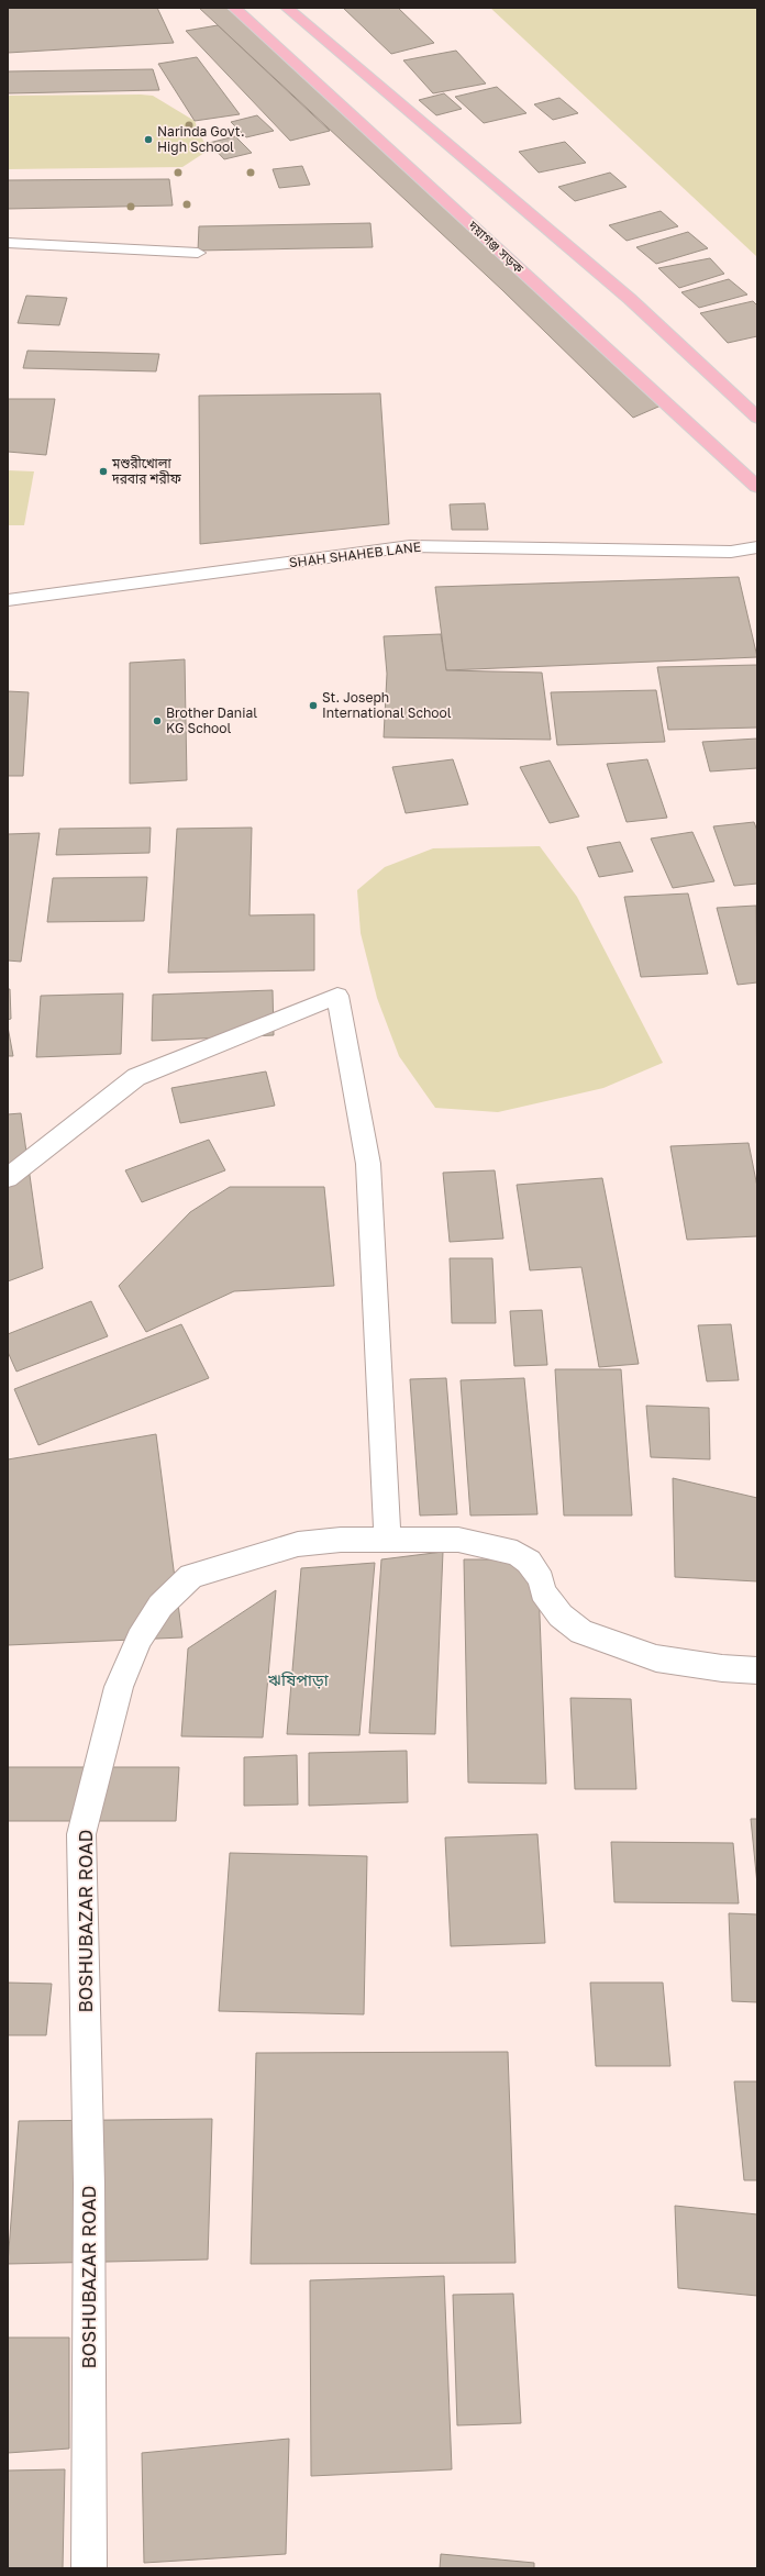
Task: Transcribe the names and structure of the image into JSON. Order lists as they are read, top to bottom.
{
  "streets": {
    "main road": ["দয়াগঞ্জ সড়ক"],
    "street": ["SHAH SHAHEB LANE", "BOSHUBAZAR ROAD"]
  },
  "districts": ["ঋষিপাড়া"],
  "places": [
    "Narinda Govt. High School",
    "মশুরীখোলা দরবার শরীফ",
    "St. Joseph International School",
    "Brother Danial KG School"
  ]
}
